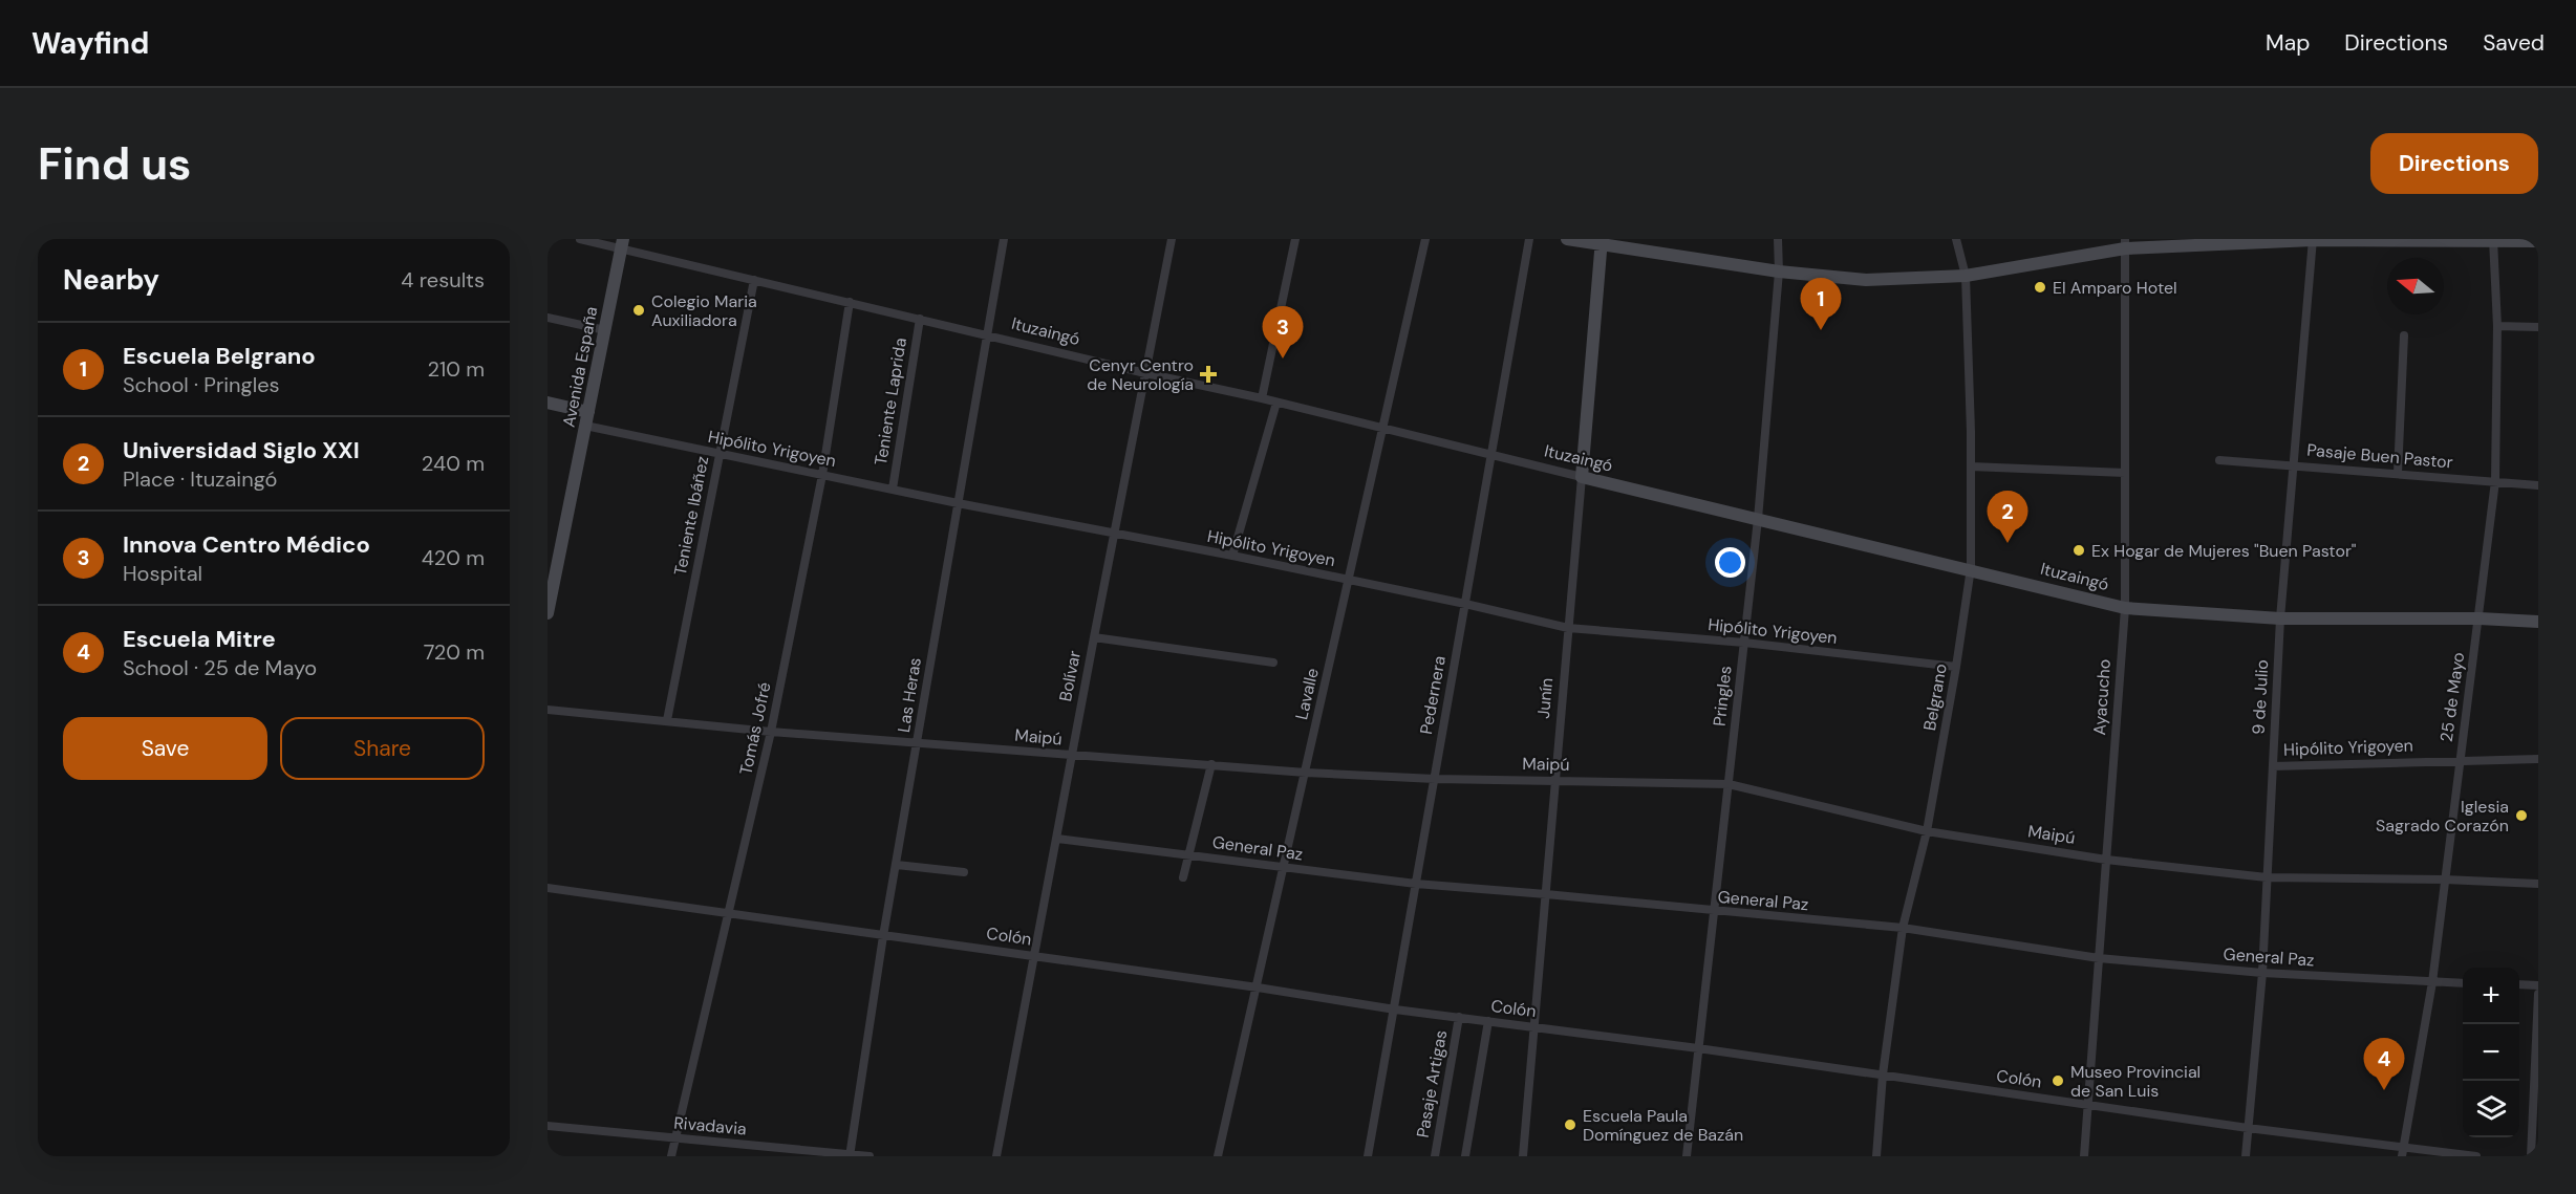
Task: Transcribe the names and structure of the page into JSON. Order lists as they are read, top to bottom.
{
  "streets": {
    "street": [
      "Ituzaingó",
      "Avenida España",
      "Teniente Laprida",
      "Hipólito Yrigoyen",
      "Pasaje Buen Pastor",
      "Teniente Ibáñez",
      "Bolívar",
      "Lavalle",
      "Las Heras",
      "Pedernera",
      "Pringles",
      "Belgrano",
      "Ayacucho",
      "9 de Julio",
      "25 de Mayo",
      "Junín",
      "Tomás Jofré",
      "Maipú",
      "General Paz",
      "Colón",
      "Pasaje Artigas",
      "Rivadavia"
    ]
  },
  "crossings": [
    ["Ituzaingó", "Avenida España"],
    ["Ituzaingó", "Teniente Laprida"],
    ["Ituzaingó", "Teniente Ibáñez"],
    ["Ituzaingó", "Bolívar"],
    ["Ituzaingó", "Lavalle"],
    ["Ituzaingó", "Las Heras"],
    ["Ituzaingó", "Pedernera"],
    ["Ituzaingó", "Pringles"],
    ["Ituzaingó", "Belgrano"],
    ["Ituzaingó", "Ayacucho"],
    ["Ituzaingó", "9 de Julio"],
    ["Ituzaingó", "25 de Mayo"],
    ["Ituzaingó", "Junín"],
    ["Ituzaingó", "Tomás Jofré"],
    ["Avenida España", "Hipólito Yrigoyen"],
    ["Teniente Laprida", "Hipólito Yrigoyen"],
    ["Hipólito Yrigoyen", "Teniente Ibáñez"],
    ["Hipólito Yrigoyen", "Bolívar"],
    ["Hipólito Yrigoyen", "Lavalle"],
    ["Hipólito Yrigoyen", "Las Heras"],
    ["Hipólito Yrigoyen", "Pedernera"],
    ["Hipólito Yrigoyen", "Pringles"],
    ["Hipólito Yrigoyen", "Belgrano"],
    ["Hipólito Yrigoyen", "9 de Julio"],
    ["Hipólito Yrigoyen", "25 de Mayo"],
    ["Hipólito Yrigoyen", "Junín"],
    ["Hipólito Yrigoyen", "Tomás Jofré"],
    ["Pasaje Buen Pastor", "9 de Julio"],
    ["Pasaje Buen Pastor", "25 de Mayo"],
    ["Teniente Ibáñez", "Maipú"],
    ["Bolívar", "Maipú"],
    ["Bolívar", "General Paz"],
    ["Bolívar", "Colón"],
    ["Lavalle", "Maipú"],
    ["Lavalle", "General Paz"],
    ["Lavalle", "Colón"],
    ["Las Heras", "Maipú"],
    ["Las Heras", "Colón"],
    ["Las Heras", "Rivadavia"],
    ["Pedernera", "Maipú"],
    ["Pedernera", "General Paz"],
    ["Pedernera", "Colón"],
    ["Pringles", "Maipú"],
    ["Pringles", "General Paz"],
    ["Pringles", "Colón"],
    ["Belgrano", "Maipú"],
    ["Belgrano", "General Paz"],
    ["Belgrano", "Colón"],
    ["Ayacucho", "Maipú"],
    ["Ayacucho", "General Paz"],
    ["Ayacucho", "Colón"],
    ["9 de Julio", "Maipú"],
    ["9 de Julio", "General Paz"],
    ["9 de Julio", "Colón"],
    ["25 de Mayo", "Maipú"],
    ["25 de Mayo", "General Paz"],
    ["25 de Mayo", "Colón"],
    ["Junín", "Maipú"],
    ["Junín", "General Paz"],
    ["Junín", "Colón"],
    ["Tomás Jofré", "Maipú"],
    ["Tomás Jofré", "Colón"],
    ["Tomás Jofré", "Rivadavia"],
    ["Colón", "Pasaje Artigas"]
  ],
  "places": {
    "other": [
      "El Amparo Hotel",
      "Colegio Maria Auxiliadora",
      "Ex Hogar de Mujeres \"Buen Pastor\"",
      "Iglesia Sagrado Corazón",
      "Museo Provincial de San Luis",
      "Escuela Paula Domínguez de Bazán"
    ],
    "health": ["Cenyr Centro de Neurología"]
  },
  "north": "left",
  "page": {
    "header": "Wayfind",
    "nav": ["Map", "Directions", "Saved"],
    "buttons": [
      "Directions",
      ["Save", "Share"]
    ],
    "title": "Find us",
    "heading": ["Nearby", "4 results"],
    "pins": [
      "1",
      "3",
      "2",
      "4"
    ],
    "list": [
      {
        "mark": "1",
        "name": "Escuela Belgrano",
        "note": "School · Pringles",
        "value": "210 m"
      },
      {
        "mark": "2",
        "name": "Universidad Siglo XXI",
        "note": "Place · Ituzaingó",
        "value": "240 m"
      },
      {
        "mark": "3",
        "name": "Innova Centro Médico",
        "note": "Hospital",
        "value": "420 m"
      },
      {
        "mark": "4",
        "name": "Escuela Mitre",
        "note": "School · 25 de Mayo",
        "value": "720 m"
      }
    ],
    "map_buttons": ["+", "−"]
  }
}
